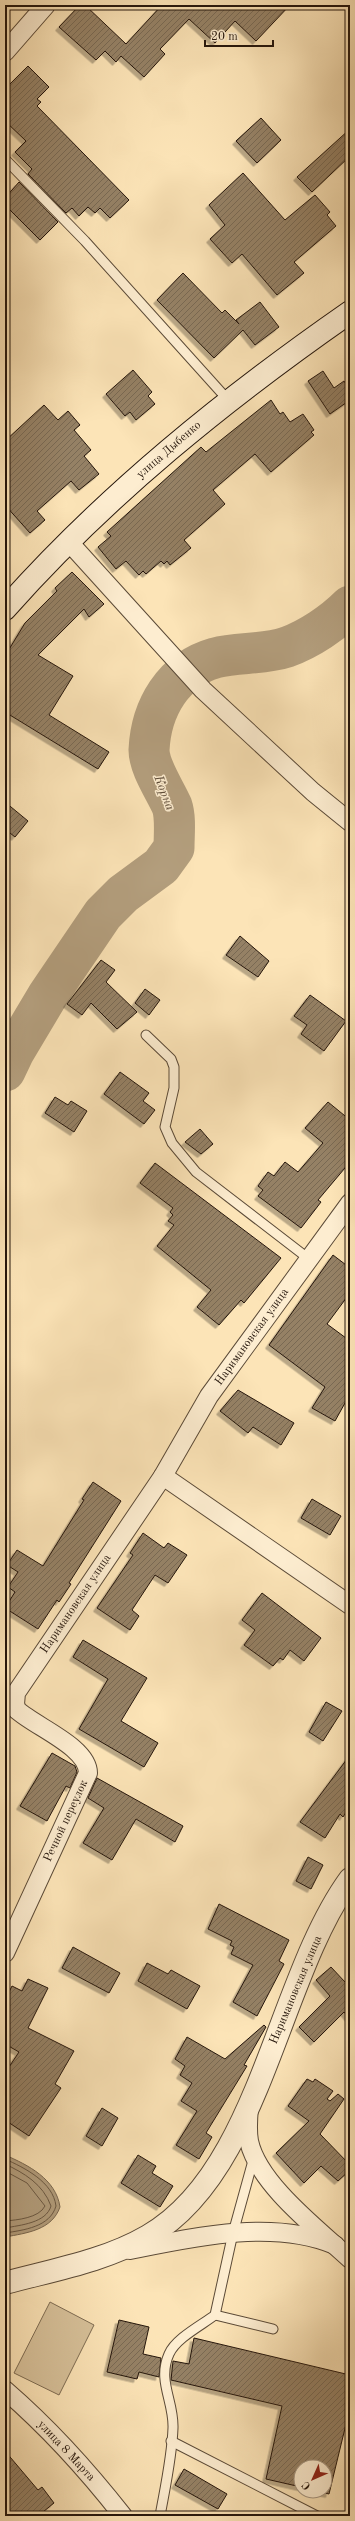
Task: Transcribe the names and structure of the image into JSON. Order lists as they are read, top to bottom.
{
  "streets": {
    "street": [
      "улица Дыбенко",
      "Наримановская улица",
      "Речной переулок",
      "улица 8 Марта"
    ]
  },
  "crossings": [
    ["Наримановская улица", "Речной переулок"]
  ],
  "water": ["Корна"],
  "scale_bar": "20 m",
  "north": "bottom left"
}
